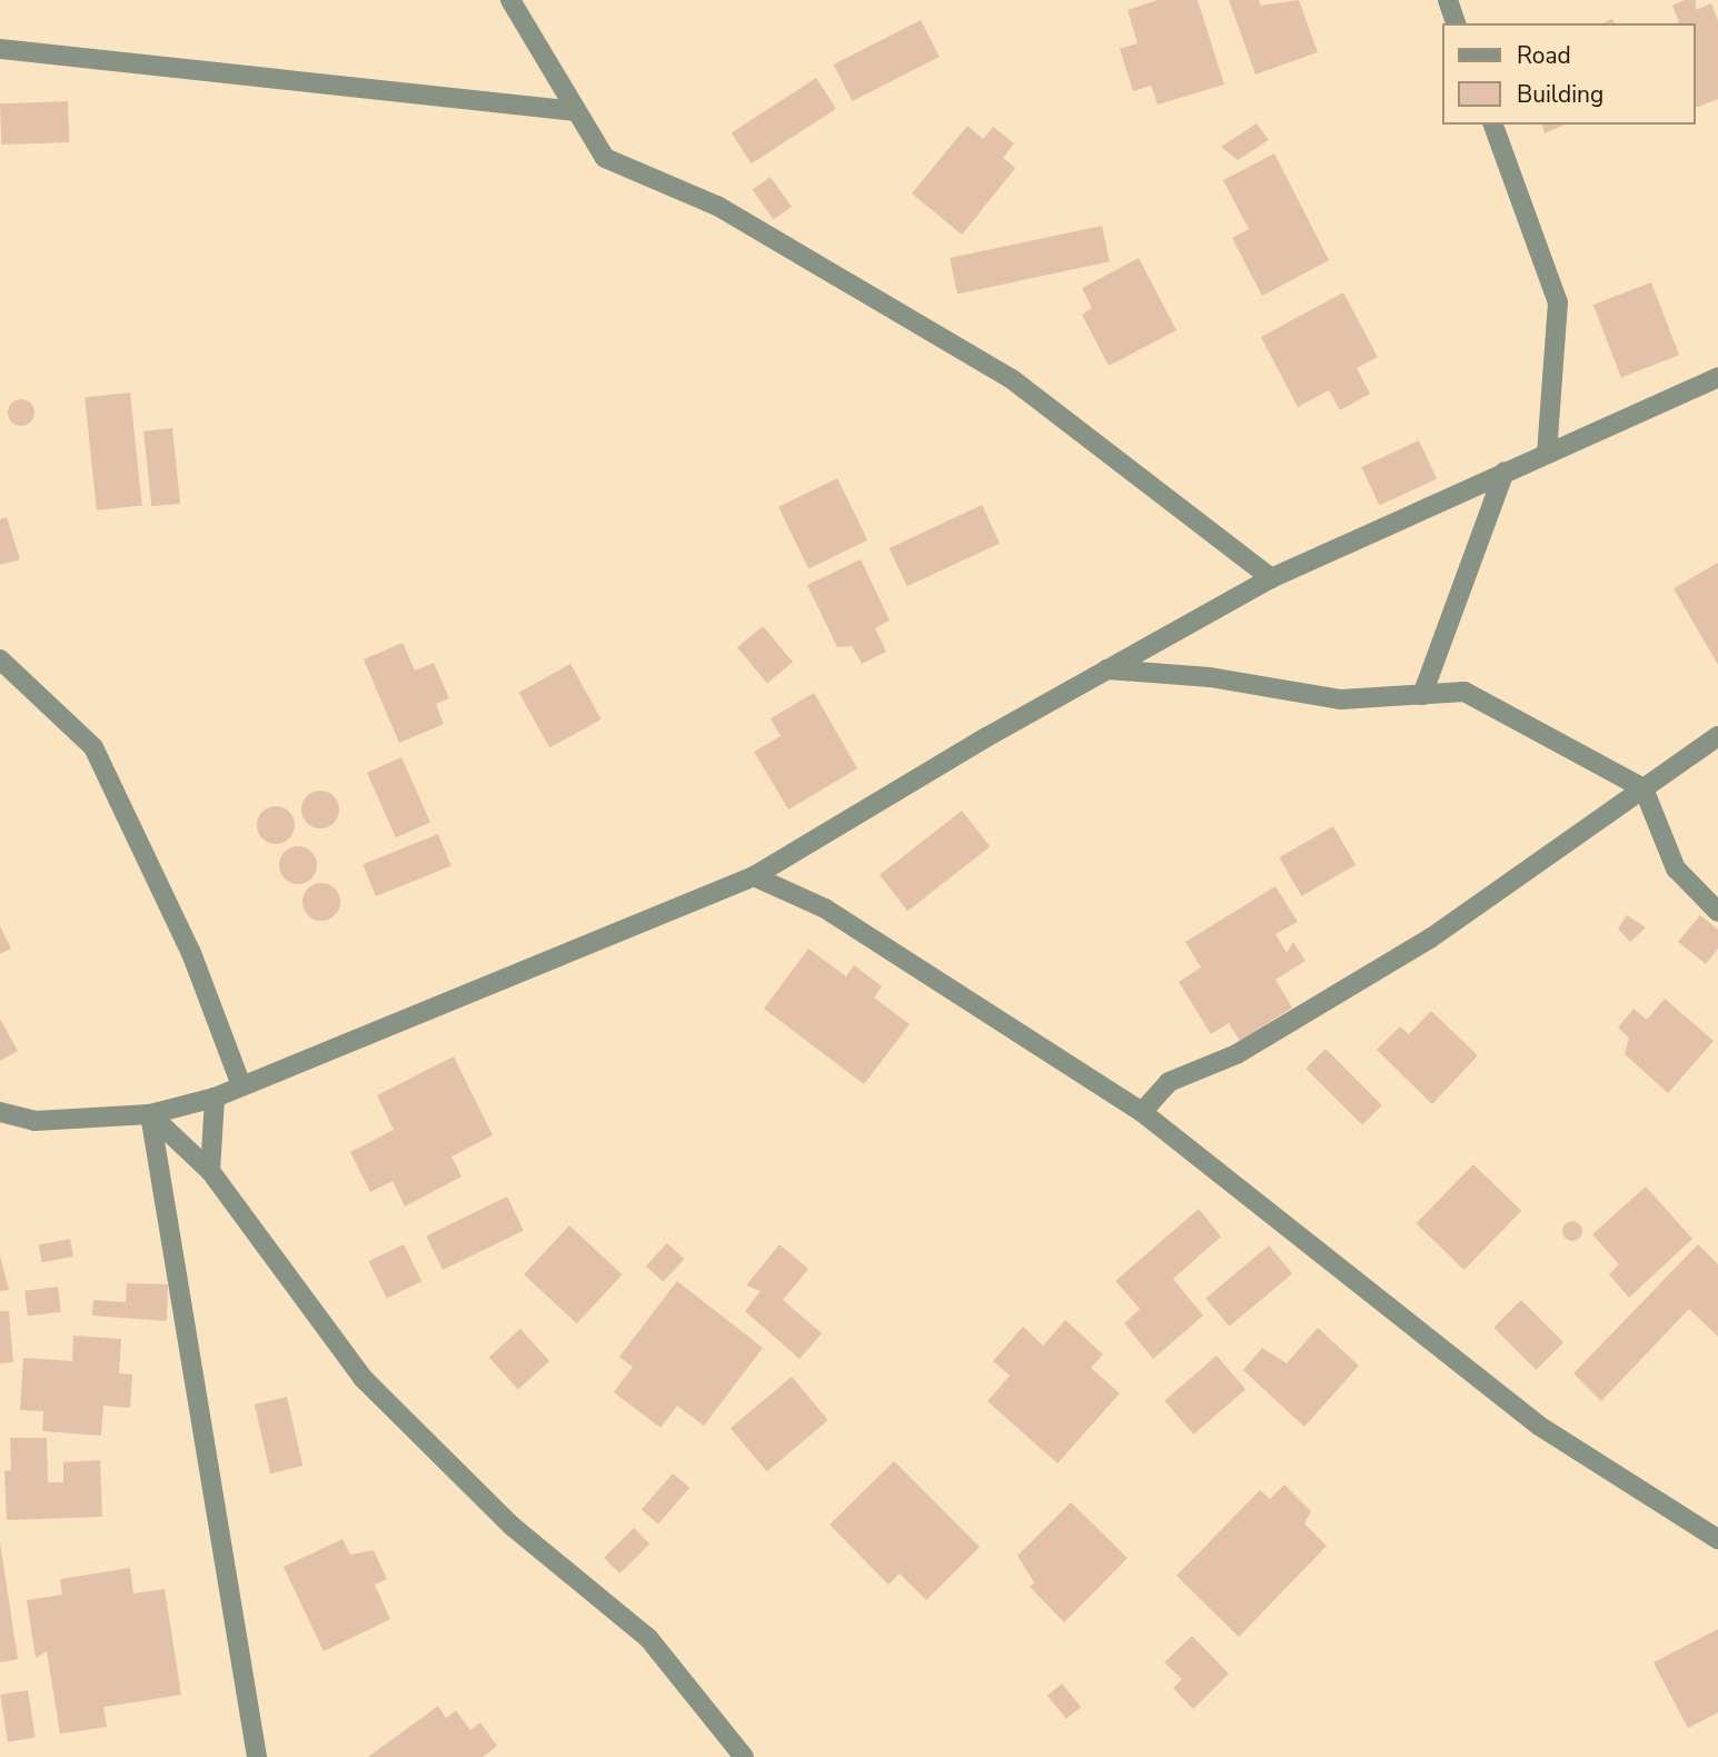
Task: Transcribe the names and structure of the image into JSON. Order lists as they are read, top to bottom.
{
  "legend": ["Road", "Building"]
}
